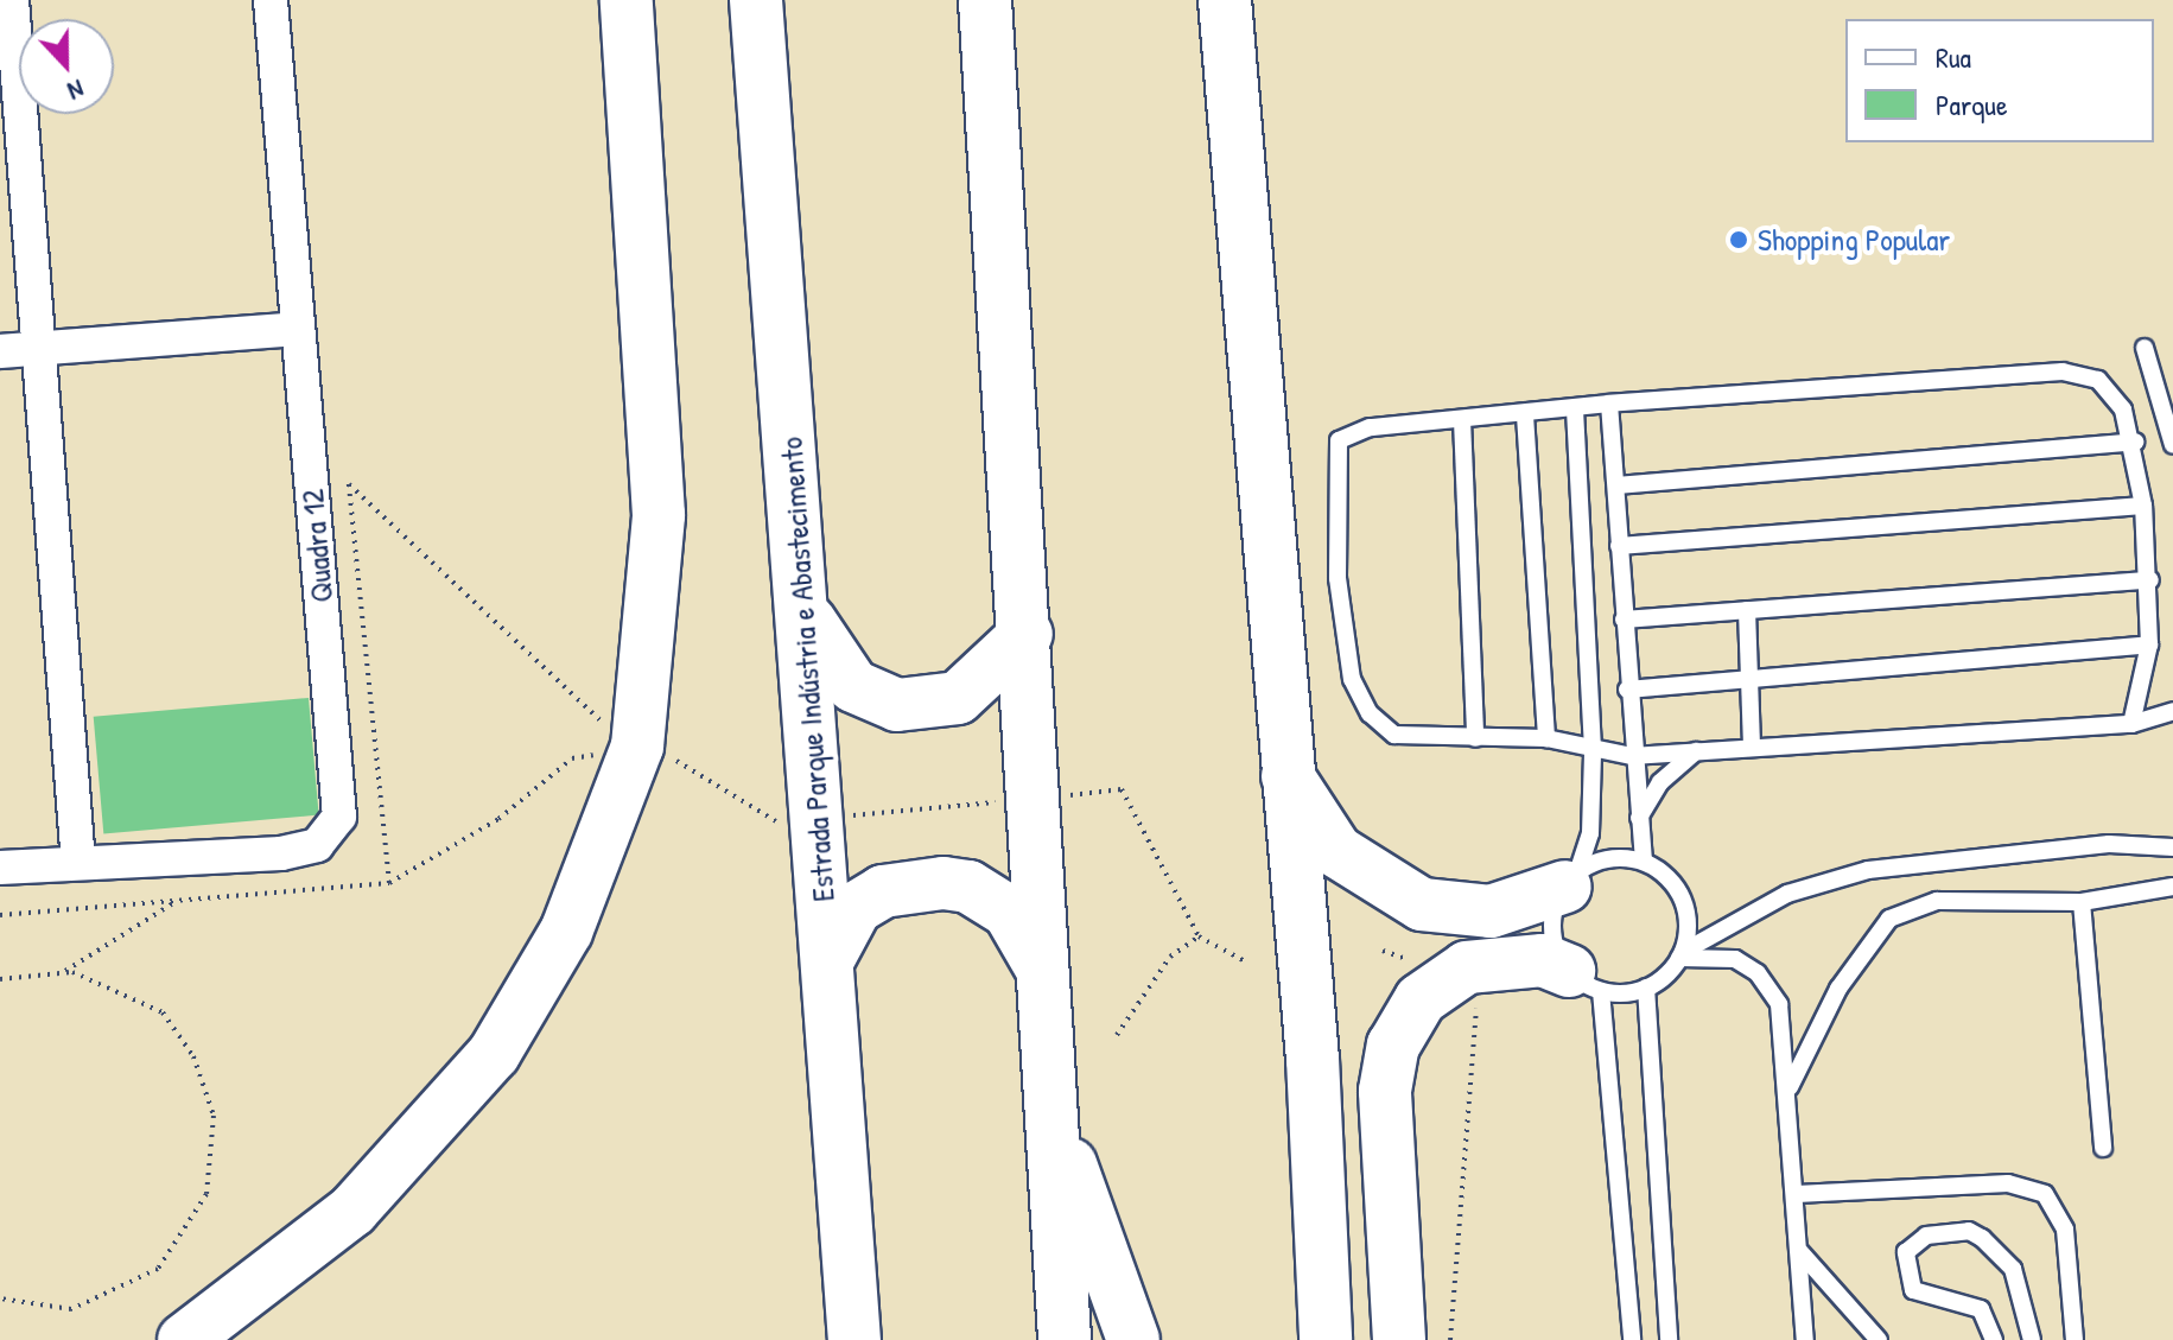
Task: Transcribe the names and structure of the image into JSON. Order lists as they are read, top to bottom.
{
  "streets": {
    "highway": ["Estrada Parque Indústria e Abastecimento"],
    "street": ["Quadra 12"]
  },
  "places": ["Shopping Popular"],
  "legend": ["Rua", "Parque"],
  "north": "bottom"
}
